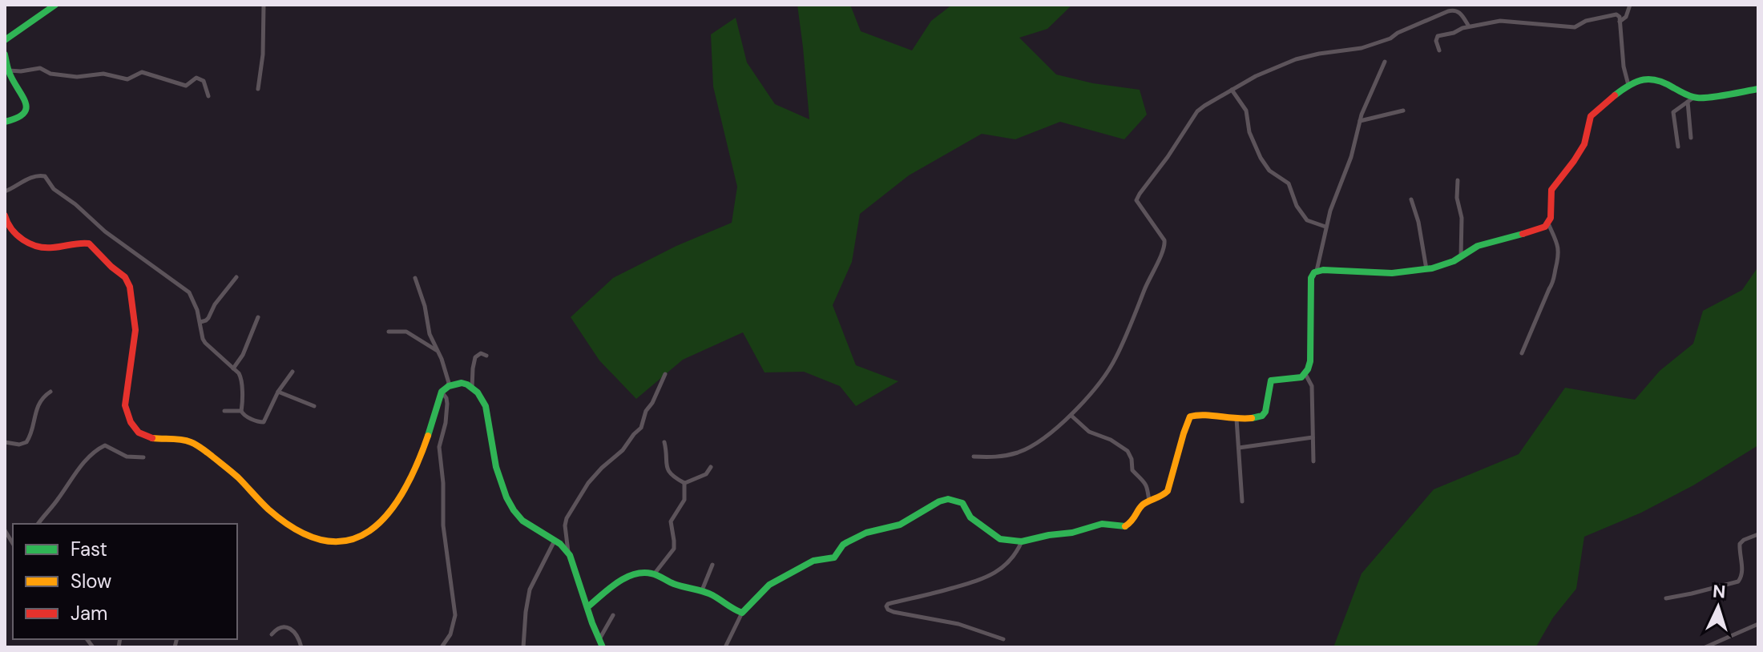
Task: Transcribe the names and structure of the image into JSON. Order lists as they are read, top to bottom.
{
  "legend": ["Fast", "Slow", "Jam"],
  "north": "top"
}
